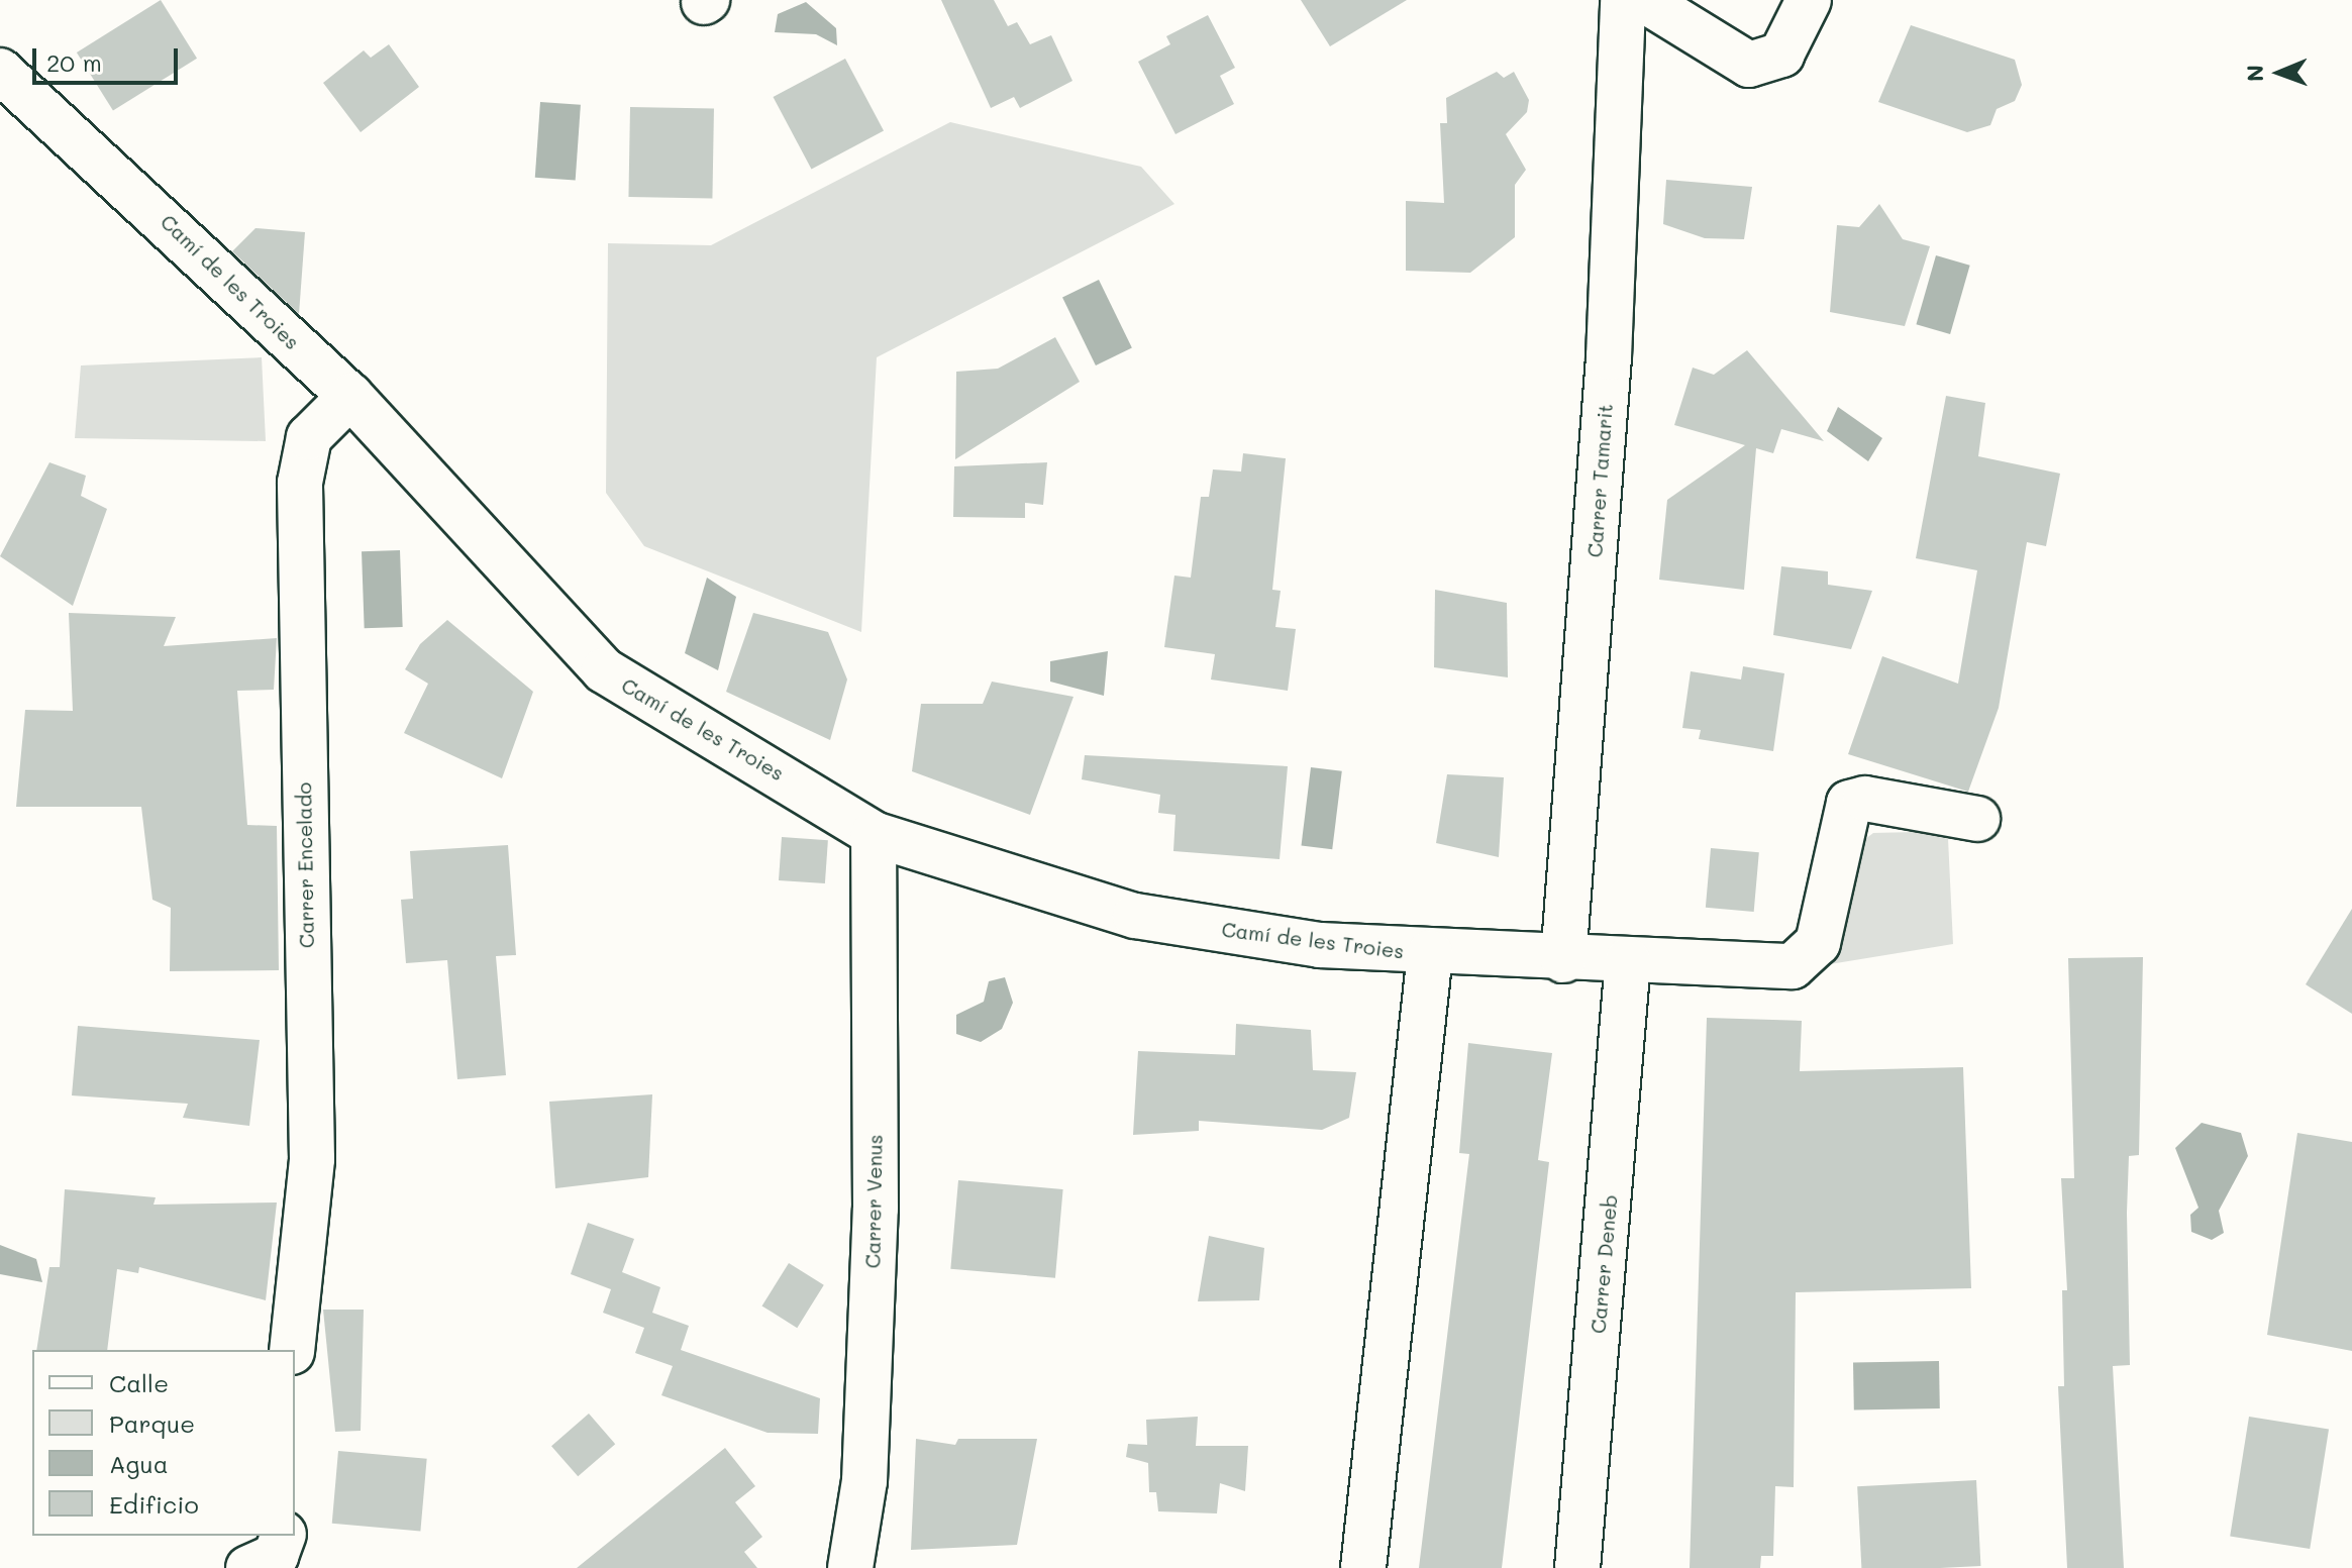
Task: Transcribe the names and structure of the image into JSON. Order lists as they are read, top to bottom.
{
  "streets": {
    "street": [
      "Camí de les Troies",
      "Carrer Tamarit",
      "Carrer Encelado",
      "Carrer Venus",
      "Carrer Deneb"
    ]
  },
  "crossings": [
    ["Camí de les Troies", "Carrer Tamarit"],
    ["Camí de les Troies", "Carrer Encelado"],
    ["Camí de les Troies", "Carrer Venus"],
    ["Camí de les Troies", "Carrer Deneb"]
  ],
  "legend": [
    "Calle",
    "Parque",
    "Agua",
    "Edificio"
  ],
  "scale_bar": "20 m",
  "north": "left"
}
